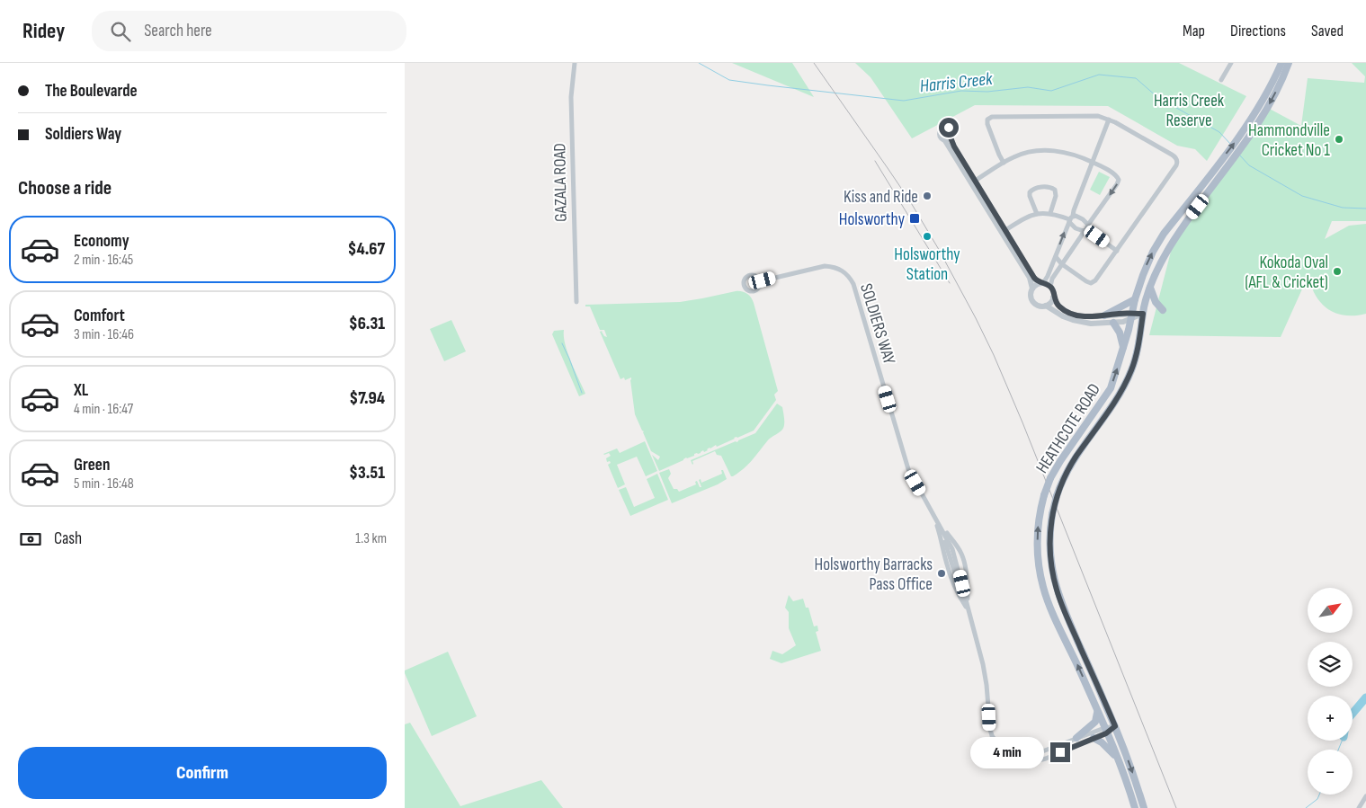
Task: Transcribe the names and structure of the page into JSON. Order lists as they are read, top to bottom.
{
  "streets": {
    "main road": ["HEATHCOTE ROAD"],
    "street": ["GAZALA ROAD", "SOLDIERS WAY"]
  },
  "crossings": [
    ["SOLDIERS WAY", "HEATHCOTE ROAD"]
  ],
  "water": ["Harris Creek"],
  "parks": ["Harris Creek Reserve"],
  "places": {
    "other": [
      "Hammondville Cricket No 1",
      "Kiss and Ride",
      "Holsworthy Station",
      "Kokoda Oval (AFL & Cricket)",
      "Holsworthy Barracks Pass Office"
    ],
    "transit": ["Holsworthy"]
  },
  "north": "top right",
  "page": {
    "header": "Ridey",
    "search": "Search here",
    "nav": ["Map", "Directions", "Saved"],
    "banner": ["The Boulevarde", "Soldiers Way"],
    "heading": "Choose a ride",
    "list": [
      {
        "name": "Economy",
        "note": "2 min · 16:45",
        "value": "$4.67"
      },
      {
        "name": "Comfort",
        "note": "3 min · 16:46",
        "value": "$6.31"
      },
      {
        "name": "XL",
        "note": "4 min · 16:47",
        "value": "$7.94"
      },
      {
        "name": "Green",
        "note": "5 min · 16:48",
        "value": "$3.51"
      }
    ],
    "pay": ["Cash", "1.3 km"],
    "map_buttons": ["+", "−"],
    "bubble": "4 min",
    "buttons": "Confirm"
  }
}
